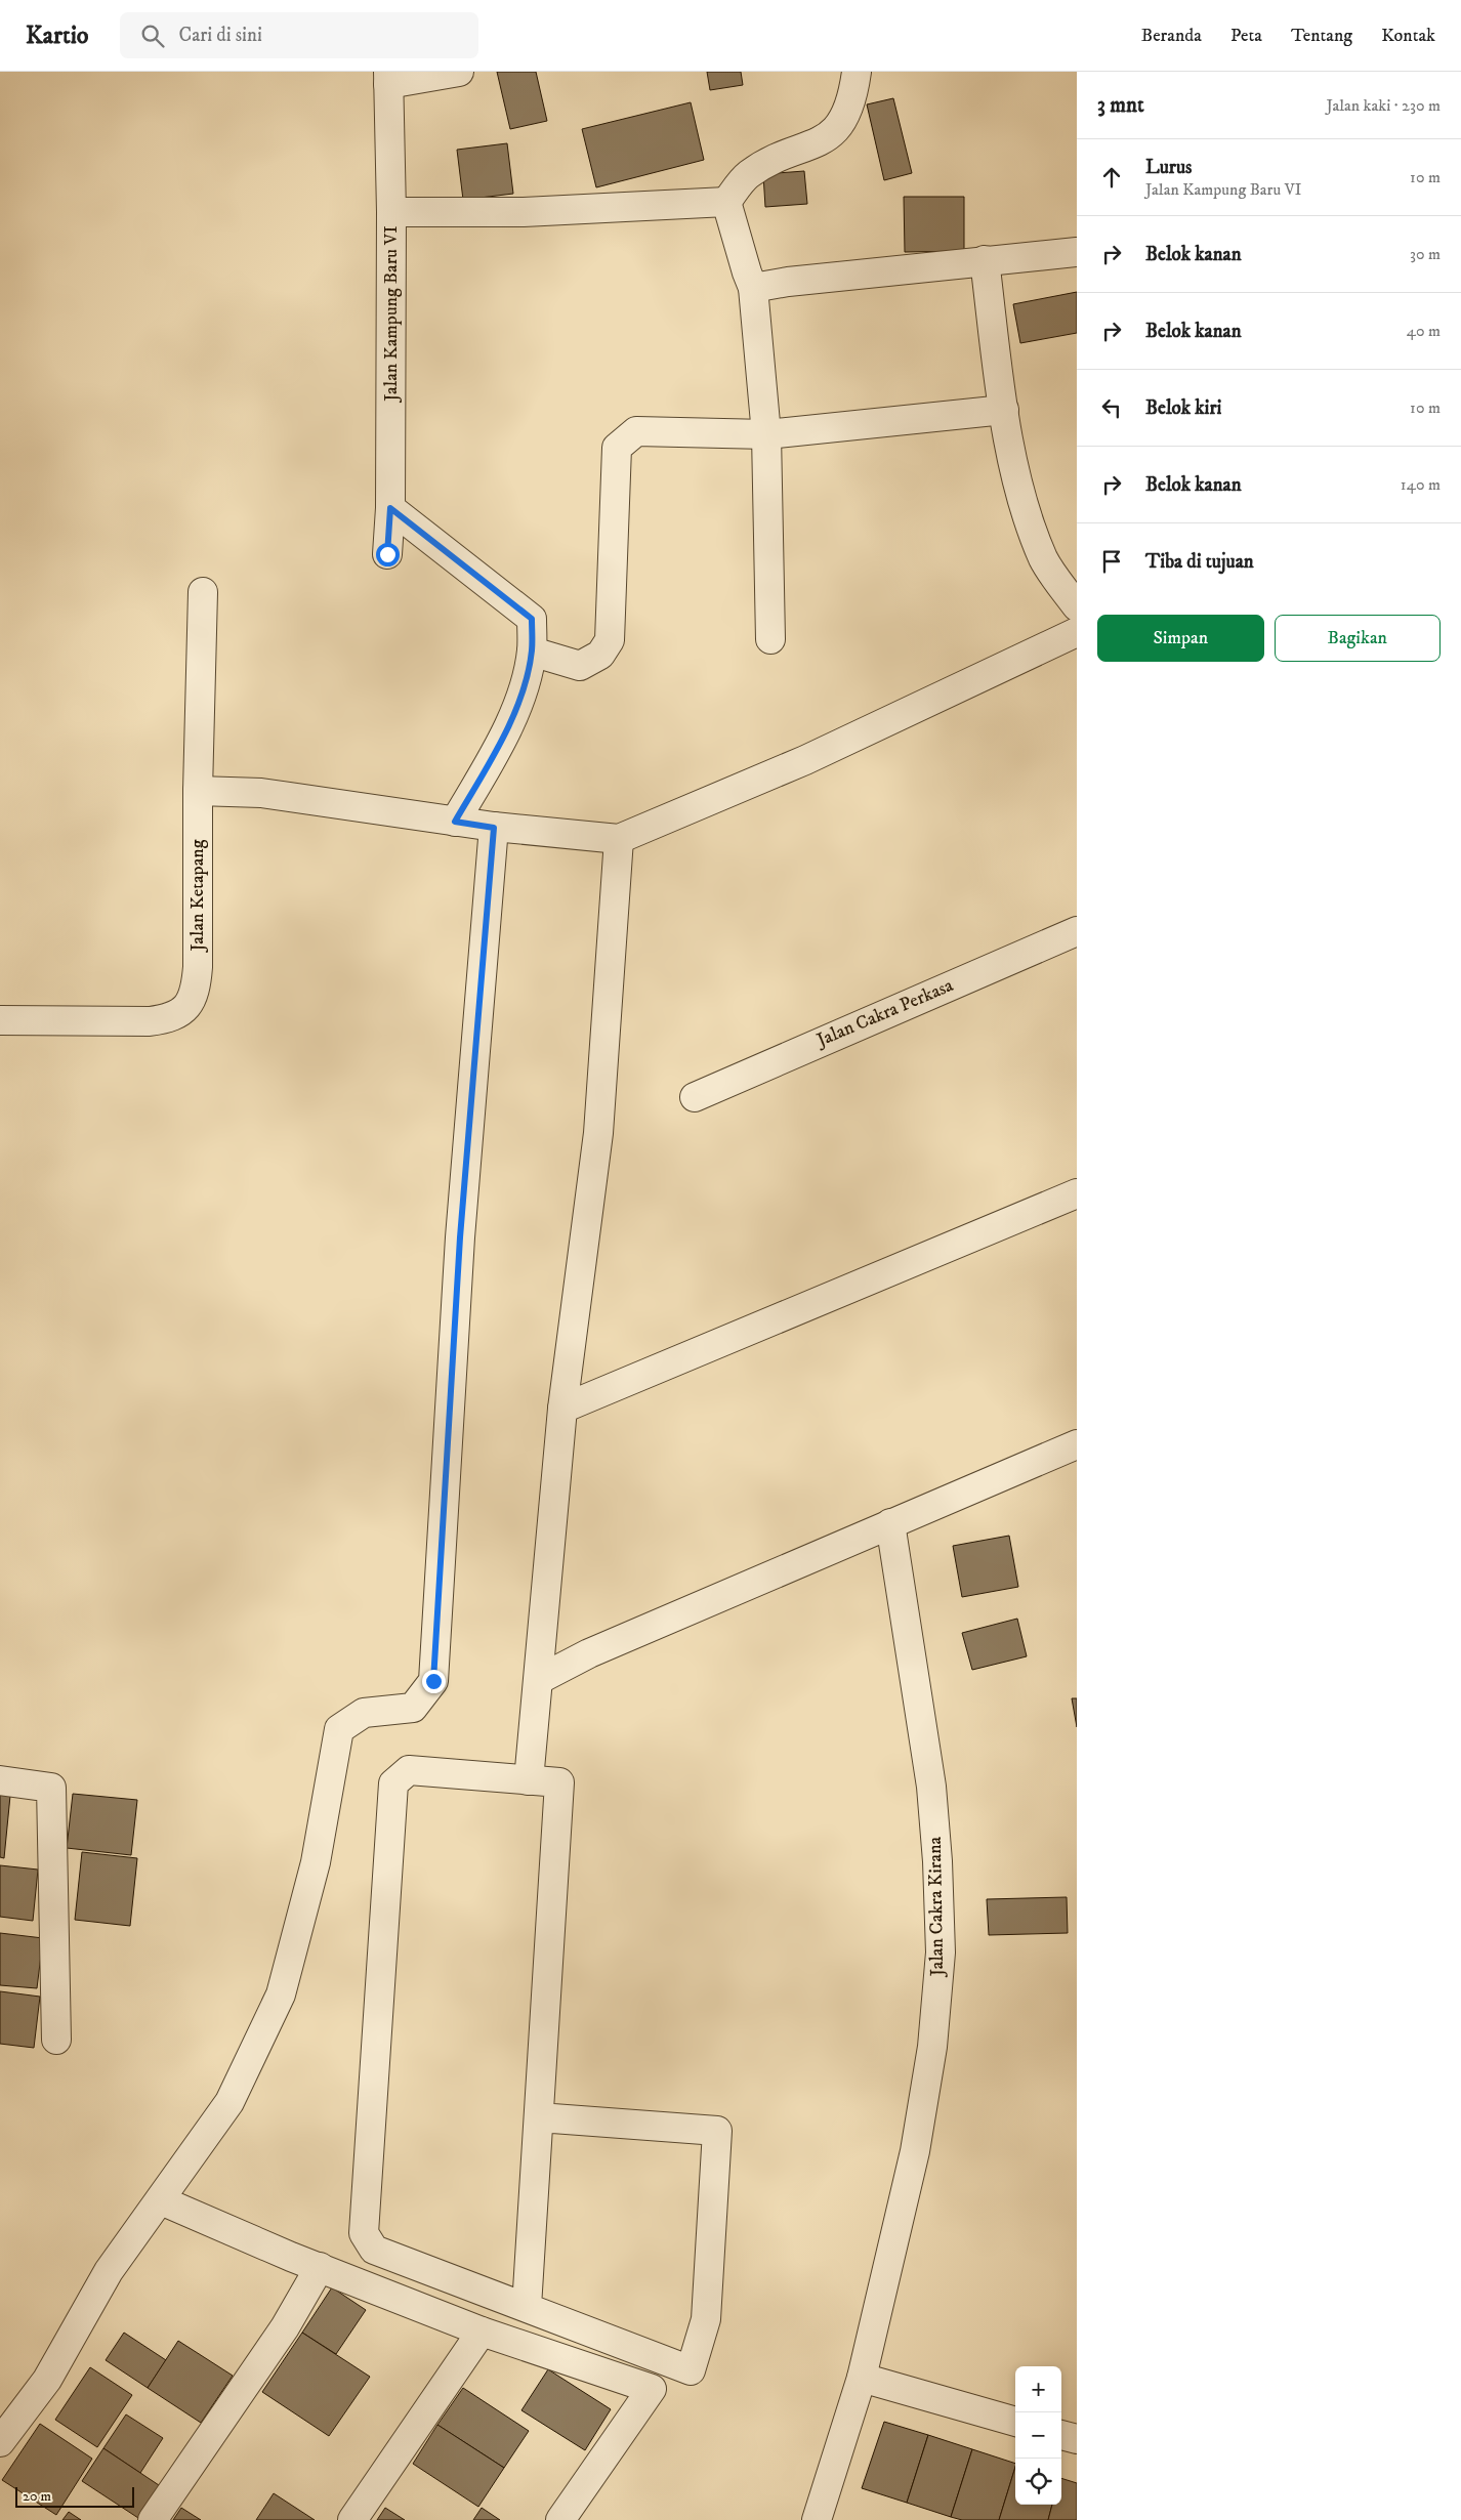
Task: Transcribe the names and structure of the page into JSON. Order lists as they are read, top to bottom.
{
  "streets": {
    "street": [
      "Jalan Kampung Baru VI",
      "Jalan Ketapang",
      "Jalan Cakra Perkasa",
      "Jalan Cakra Kirana"
    ]
  },
  "scale_bar": "20 m",
  "page": {
    "header": "Kartio",
    "search": "Cari di sini",
    "nav": [
      "Beranda",
      "Peta",
      "Tentang",
      "Kontak"
    ],
    "heading": ["3 mnt", "Jalan kaki · 230 m"],
    "list": [
      ["Lurus", "Jalan Kampung Baru VI", "10 m"],
      ["Belok kanan", "30 m"],
      ["Belok kanan", "40 m"],
      ["Belok kiri", "10 m"],
      ["Belok kanan", "140 m"],
      "Tiba di tujuan"
    ],
    "buttons": ["Simpan", "Bagikan"],
    "map_buttons": ["+", "−"],
    "scale": "20 m"
  }
}
